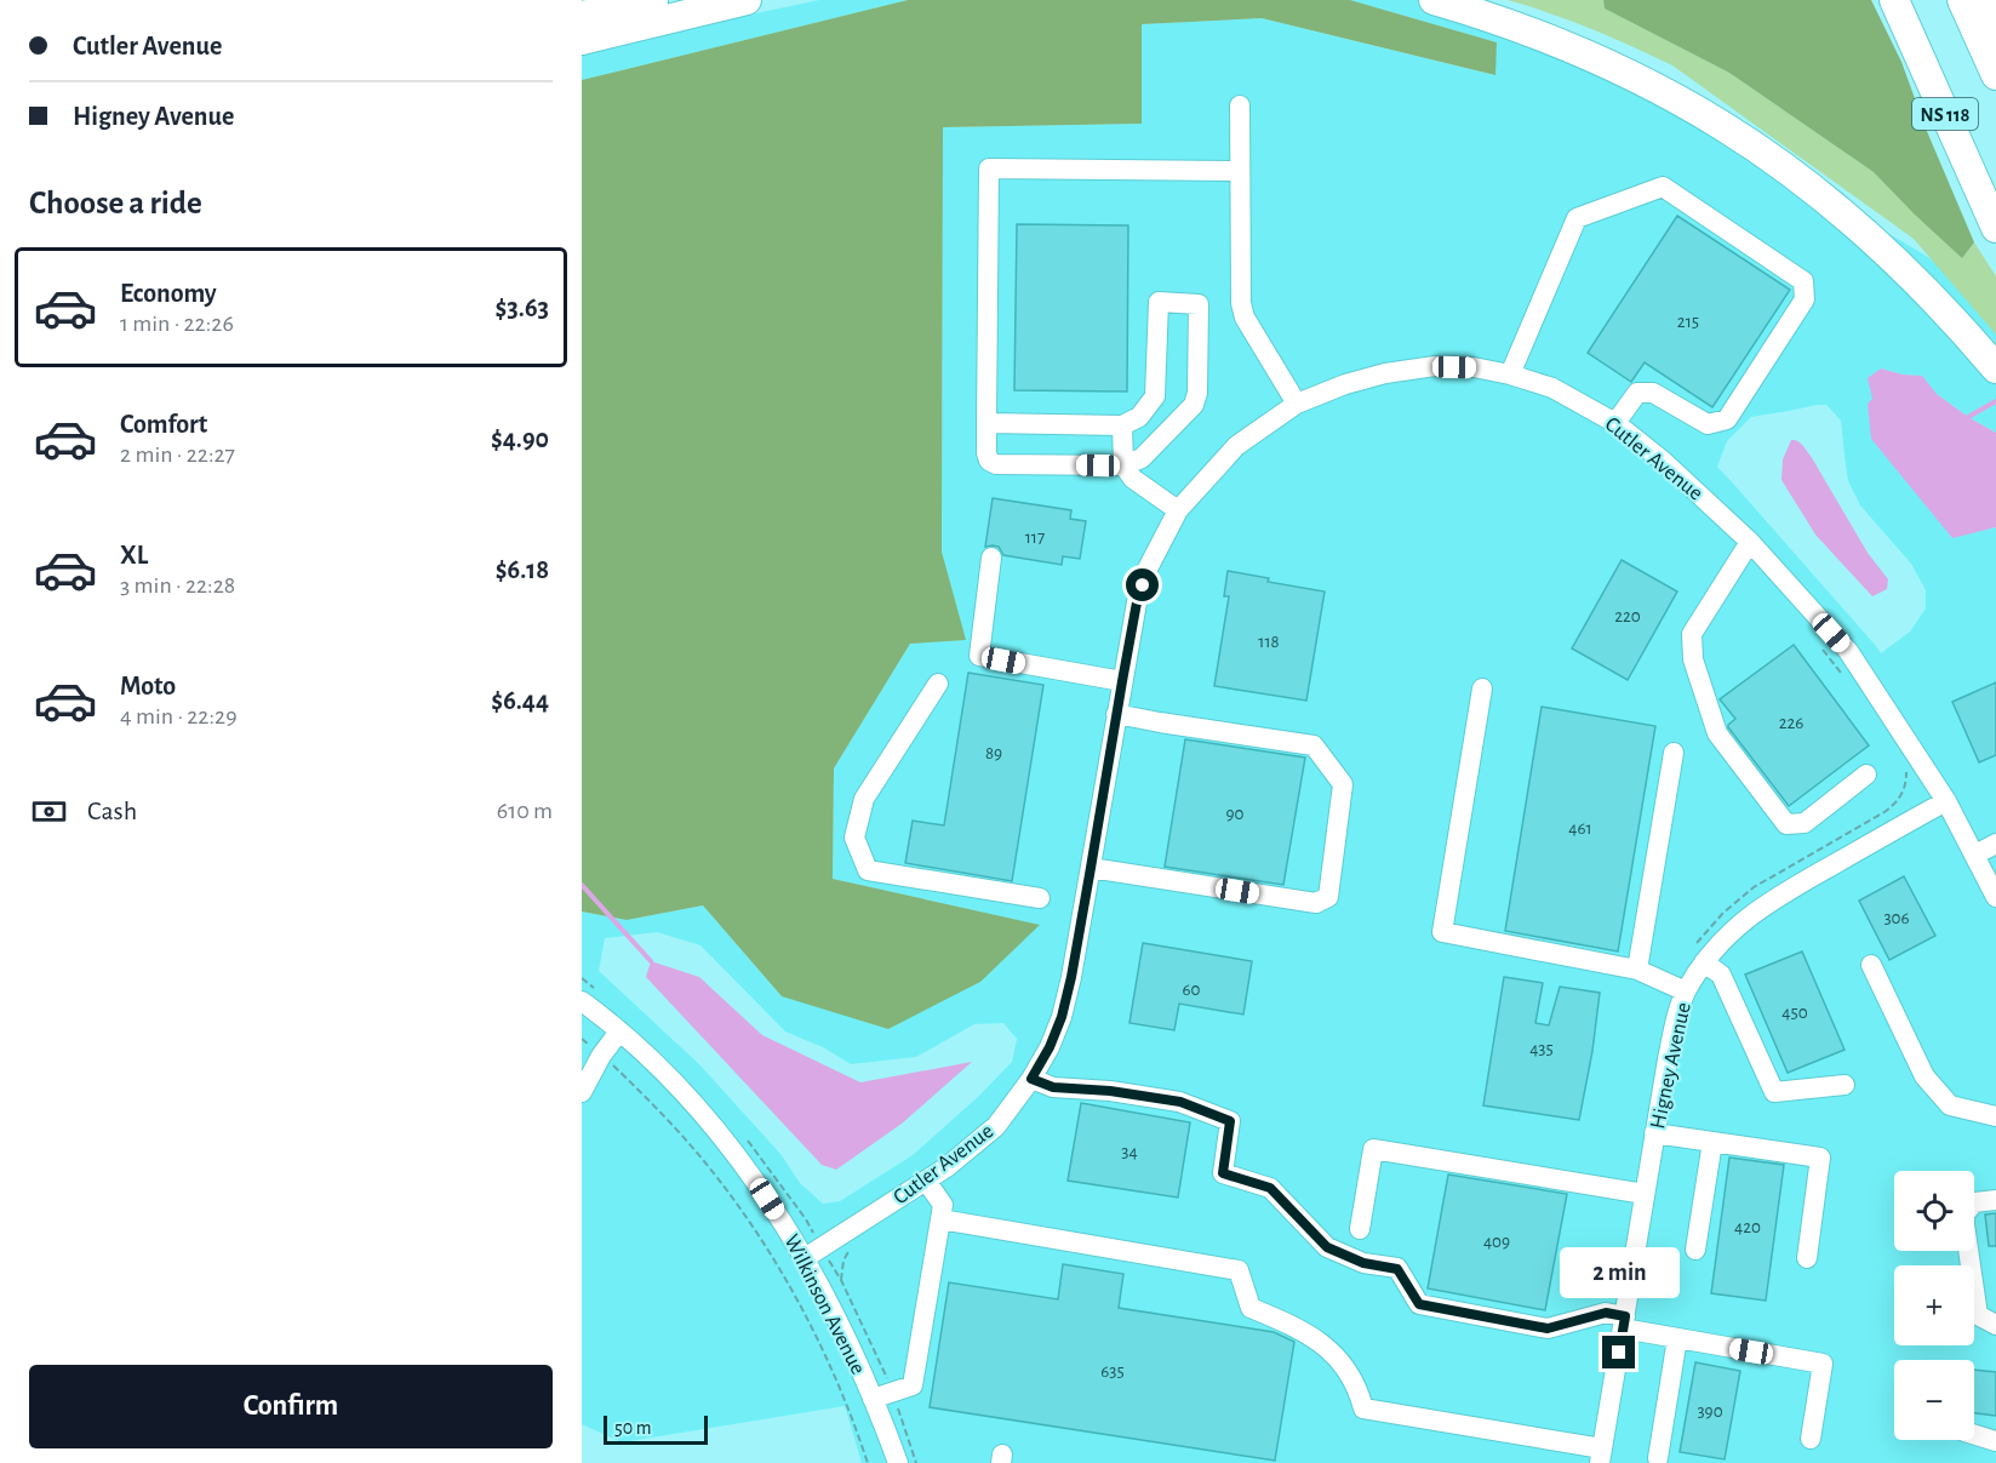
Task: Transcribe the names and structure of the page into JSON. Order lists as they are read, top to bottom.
{
  "streets": {
    "highway": ["NS 118"],
    "street": ["Cutler Avenue", "Higney Avenue", "Wilkinson Avenue"]
  },
  "crossings": [
    ["Cutler Avenue", "Higney Avenue"],
    ["Cutler Avenue", "Wilkinson Avenue"]
  ],
  "house_numbers": [
    "215",
    "117",
    "220",
    "118",
    "226",
    "89",
    "90",
    "461",
    "306",
    "60",
    "450",
    "435",
    "34",
    "420",
    "409",
    "635",
    "390"
  ],
  "scale_bar": "50 m",
  "page": {
    "banner": ["Cutler Avenue", "Higney Avenue"],
    "heading": "Choose a ride",
    "list": [
      {
        "name": "Economy",
        "note": "1 min · 22:26",
        "value": "$3.63"
      },
      {
        "name": "Comfort",
        "note": "2 min · 22:27",
        "value": "$4.90"
      },
      {
        "name": "XL",
        "note": "3 min · 22:28",
        "value": "$6.18"
      },
      {
        "name": "Moto",
        "note": "4 min · 22:29",
        "value": "$6.44"
      }
    ],
    "pay": ["Cash", "610 m"],
    "map_buttons": ["+", "−"],
    "bubble": "2 min",
    "buttons": "Confirm",
    "scale": "50 m"
  }
}
